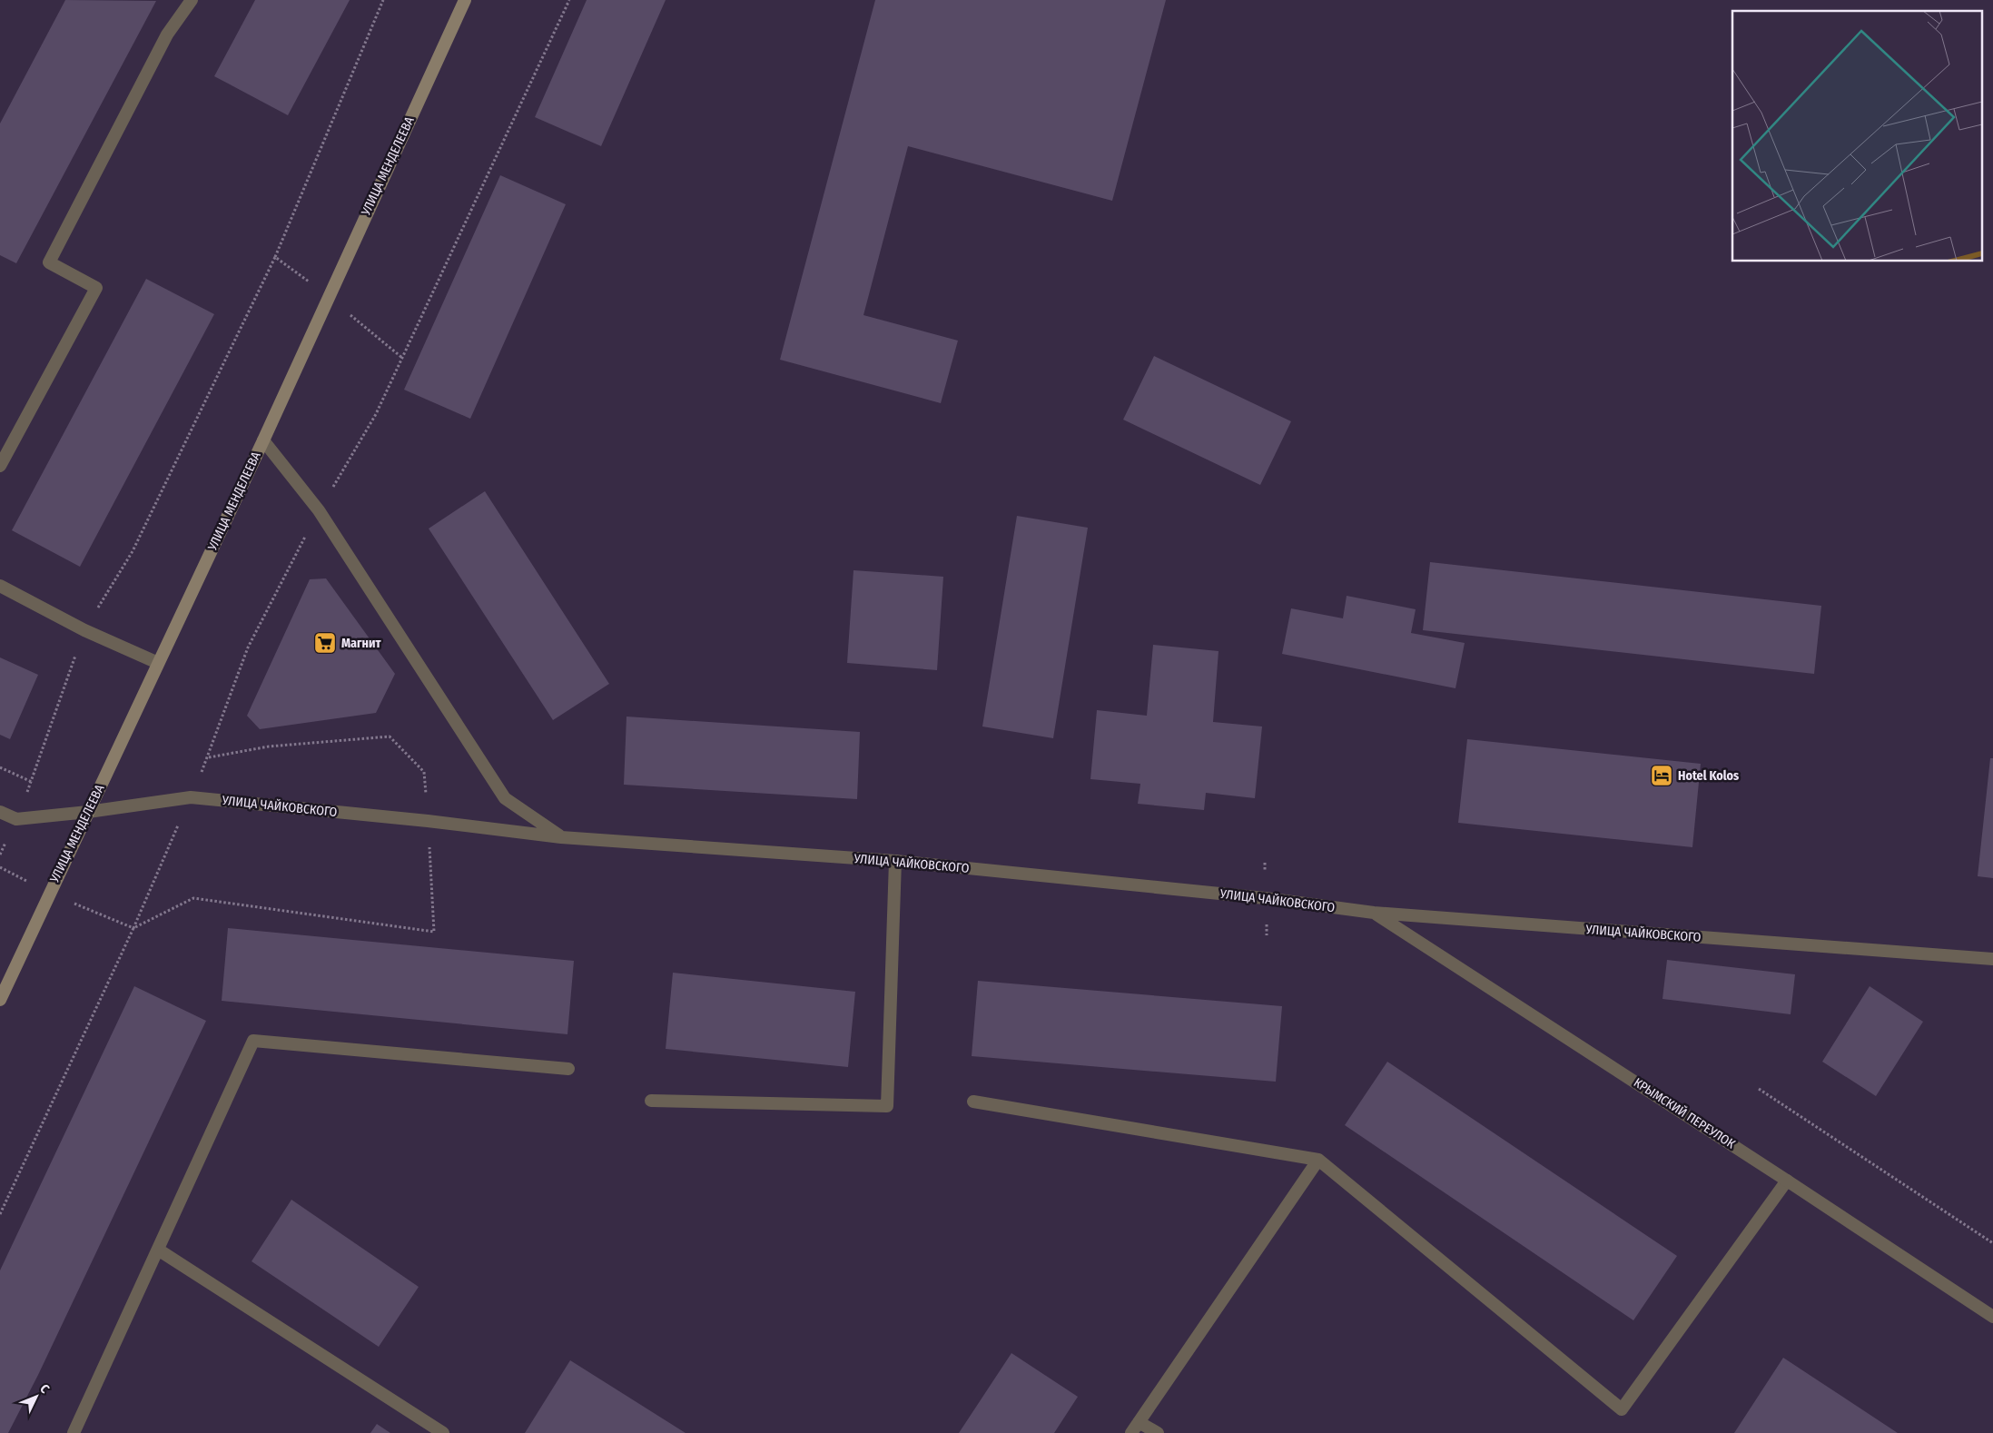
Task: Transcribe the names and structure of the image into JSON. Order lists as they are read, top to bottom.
{
  "streets": {
    "main road": ["УЛИЦА МЕНДЕЛЕЕВА"],
    "street": ["УЛИЦА ЧАЙКОВСКОГО", "КРЫМСКИЙ ПЕРЕУЛОК"]
  },
  "crossings": [
    ["УЛИЦА МЕНДЕЛЕЕВА", "УЛИЦА ЧАЙКОВСКОГО"],
    ["УЛИЦА ЧАЙКОВСКОГО", "КРЫМСКИЙ ПЕРЕУЛОК"]
  ],
  "places": {
    "supermarket": ["Магнит"],
    "hotel": ["Hotel Kolos"]
  },
  "north": "top right"
}
